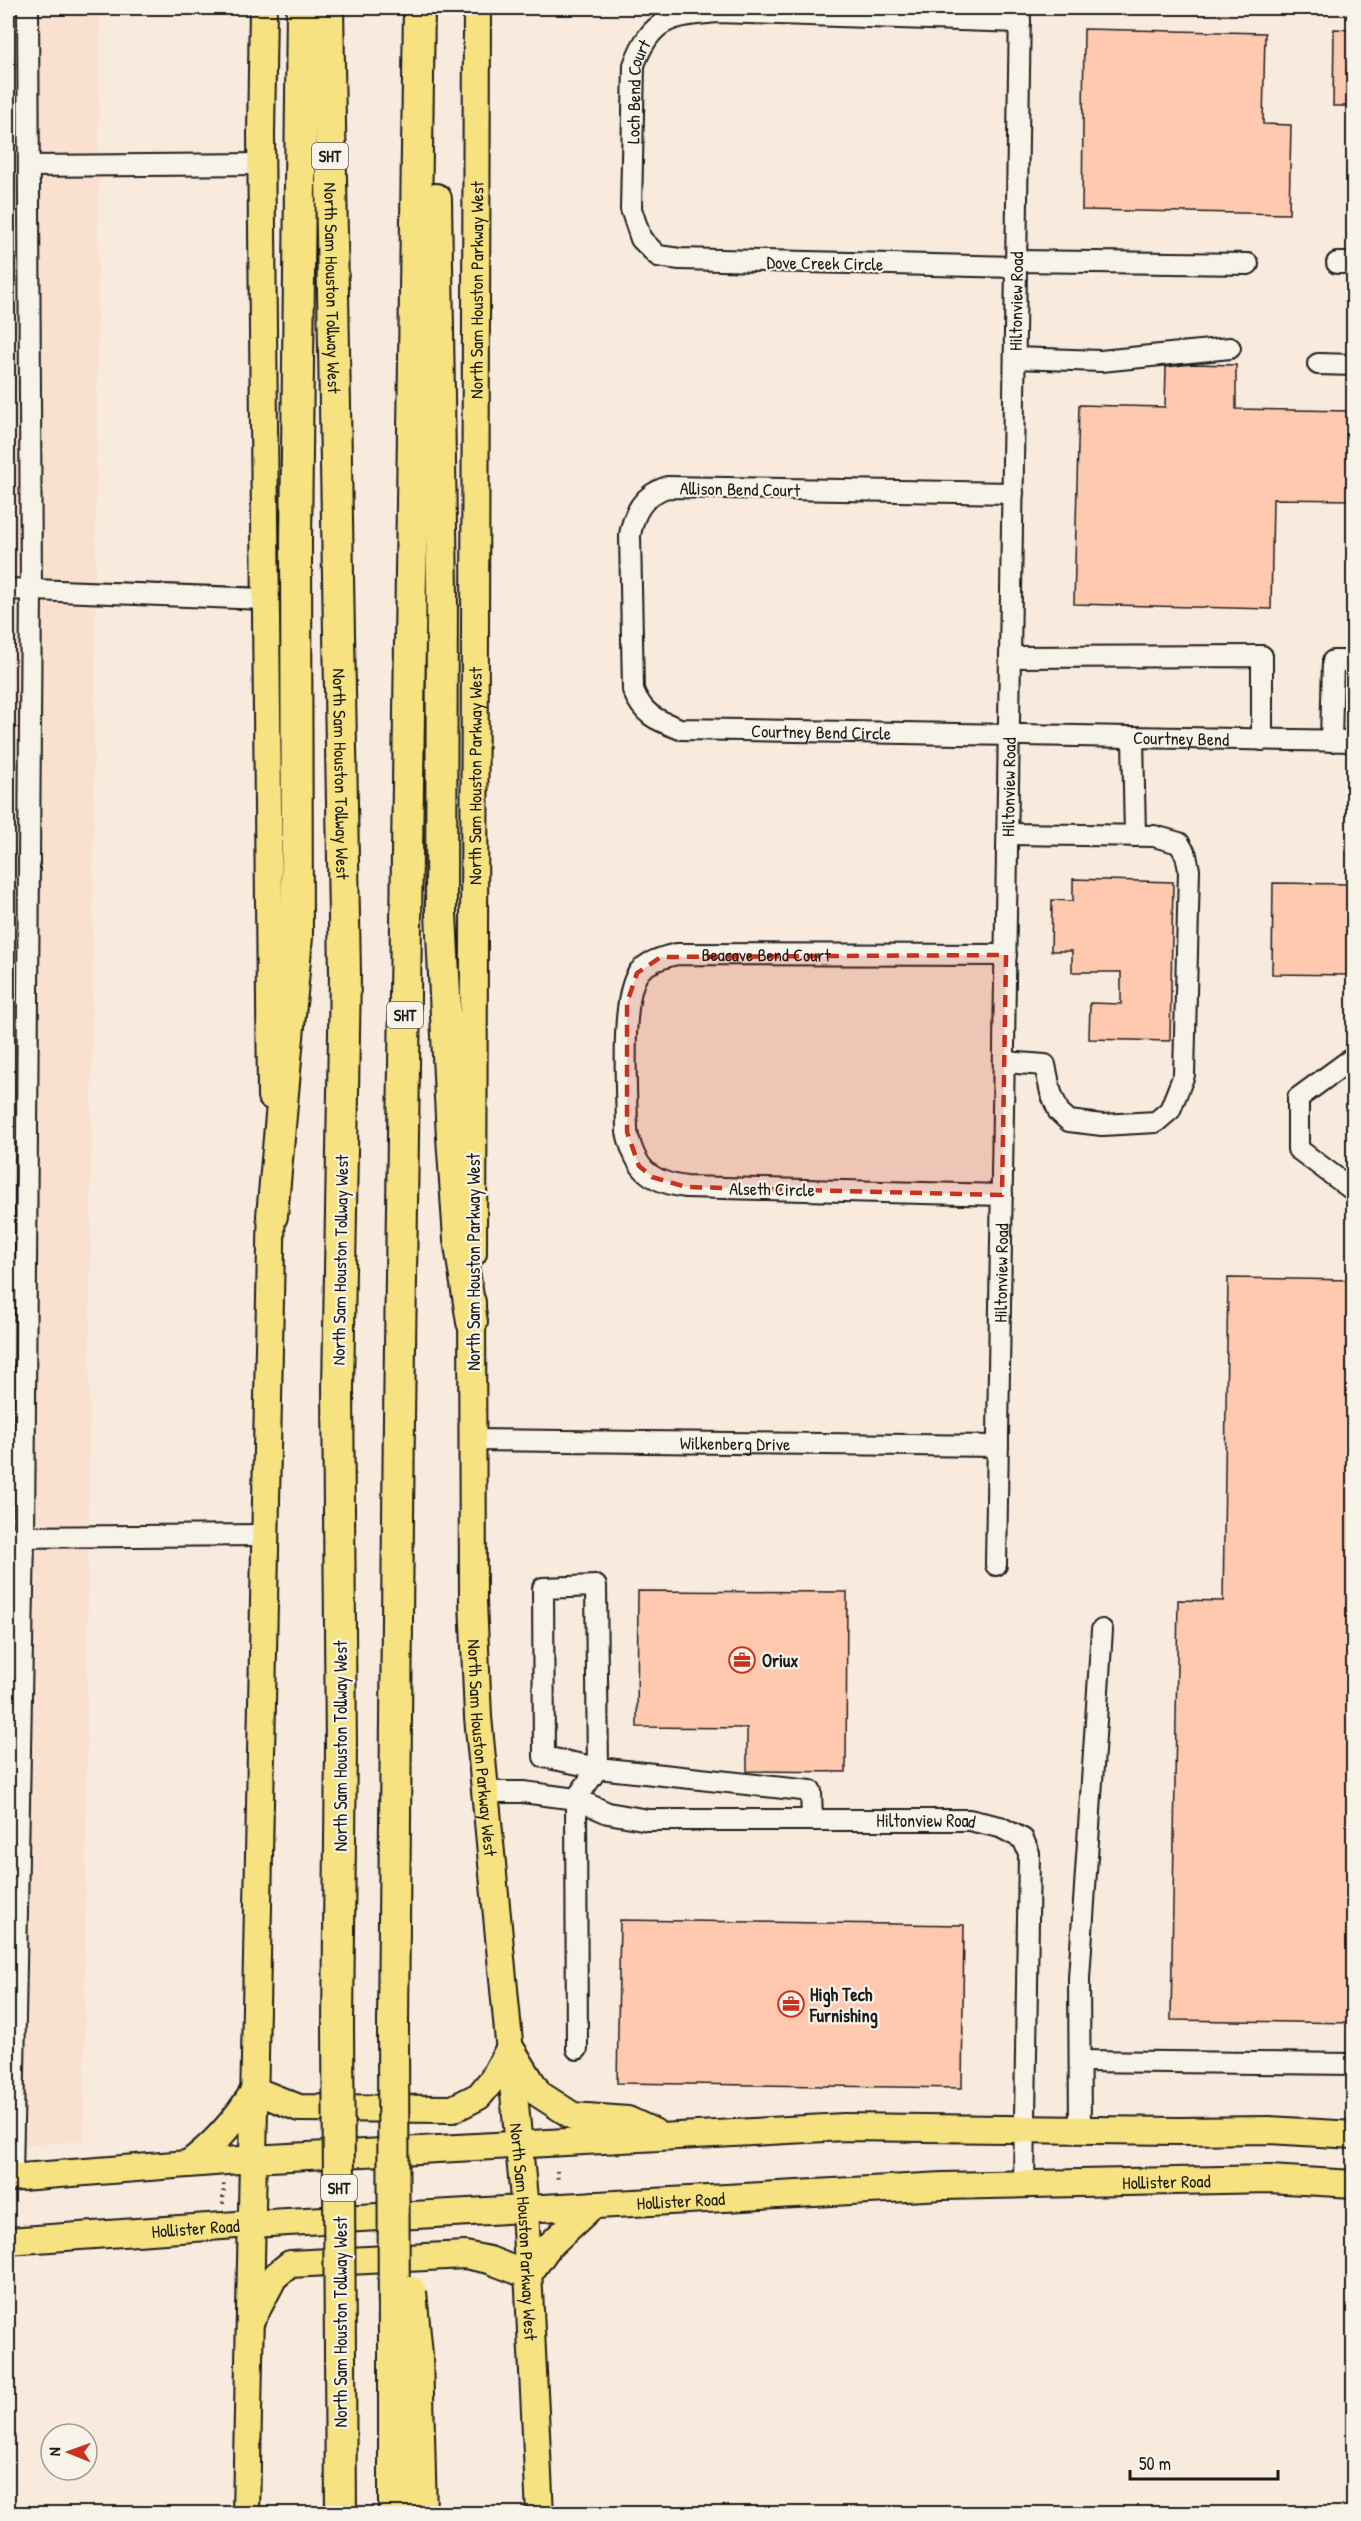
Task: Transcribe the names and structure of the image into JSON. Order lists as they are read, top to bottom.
{
  "streets": {
    "highway": ["SHT", "North Sam Houston Tollway West"],
    "main road": ["North Sam Houston Parkway West", "Hollister Road"],
    "street": [
      "Loch Bend Court",
      "Dove Creek Circle",
      "Hiltonview Road",
      "Allison Bend Court",
      "Courtney Bend Circle",
      "Courtney Bend",
      "Beacave Bend Court",
      "Alseth Circle",
      "Wilkenberg Drive"
    ]
  },
  "crossings": [
    ["Loch Bend Court", "Dove Creek Circle"],
    ["Loch Bend Court", "Hiltonview Road"],
    ["Dove Creek Circle", "Hiltonview Road"],
    ["North Sam Houston Parkway West", "Hiltonview Road"],
    ["North Sam Houston Parkway West", "Wilkenberg Drive"],
    ["North Sam Houston Parkway West", "Hollister Road"],
    ["Hiltonview Road", "Allison Bend Court"],
    ["Hiltonview Road", "Courtney Bend Circle"],
    ["Hiltonview Road", "Courtney Bend"],
    ["Hiltonview Road", "Beacave Bend Court"],
    ["Hiltonview Road", "Alseth Circle"],
    ["Hiltonview Road", "Wilkenberg Drive"],
    ["Hiltonview Road", "Hollister Road"],
    ["Allison Bend Court", "Courtney Bend Circle"],
    ["Courtney Bend Circle", "Courtney Bend"],
    ["Beacave Bend Court", "Alseth Circle"]
  ],
  "places": {
    "office": ["Oriux", "High Tech Furnishing"]
  },
  "scale_bar": "50 m",
  "north": "left"
}
